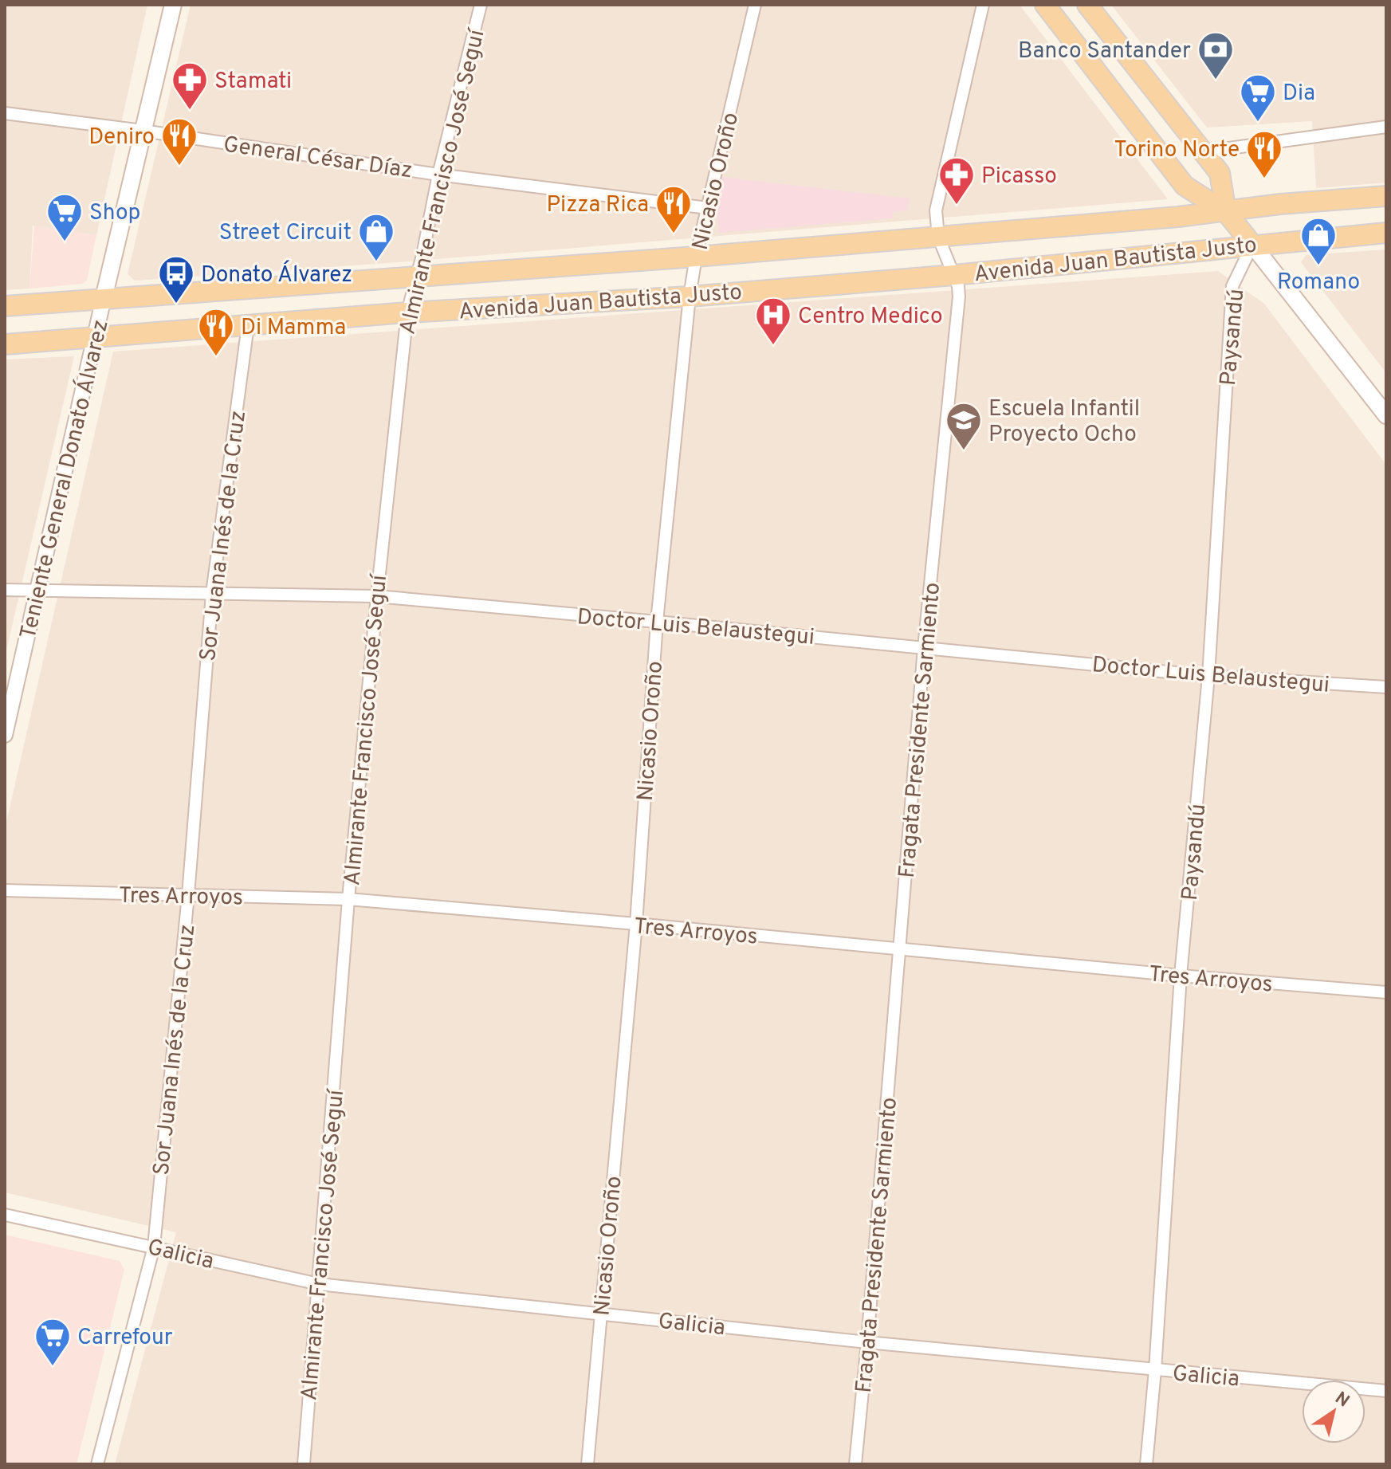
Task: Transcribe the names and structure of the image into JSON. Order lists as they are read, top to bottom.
{
  "streets": {
    "main road": ["Avenida Juan Bautista Justo"],
    "street": [
      "General César Díaz",
      "Nicasio Oroño",
      "Almirante Francisco José Seguí",
      "Paysandú",
      "Teniente General Donato Álvarez",
      "Sor Juana Inés de la Cruz",
      "Doctor Luis Belaustegui",
      "Fragata Presidente Sarmiento",
      "Tres Arroyos",
      "Galicia"
    ]
  },
  "crossings": [
    ["General César Díaz", "Nicasio Oroño"],
    ["General César Díaz", "Almirante Francisco José Seguí"],
    ["Nicasio Oroño", "Avenida Juan Bautista Justo"],
    ["Nicasio Oroño", "Doctor Luis Belaustegui"],
    ["Nicasio Oroño", "Tres Arroyos"],
    ["Nicasio Oroño", "Galicia"],
    ["Almirante Francisco José Seguí", "Avenida Juan Bautista Justo"],
    ["Almirante Francisco José Seguí", "Doctor Luis Belaustegui"],
    ["Almirante Francisco José Seguí", "Tres Arroyos"],
    ["Almirante Francisco José Seguí", "Galicia"],
    ["Avenida Juan Bautista Justo", "Paysandú"],
    ["Avenida Juan Bautista Justo", "Teniente General Donato Álvarez"],
    ["Avenida Juan Bautista Justo", "Sor Juana Inés de la Cruz"],
    ["Avenida Juan Bautista Justo", "Fragata Presidente Sarmiento"],
    ["Paysandú", "Doctor Luis Belaustegui"],
    ["Paysandú", "Tres Arroyos"],
    ["Paysandú", "Galicia"],
    ["Teniente General Donato Álvarez", "Doctor Luis Belaustegui"],
    ["Sor Juana Inés de la Cruz", "Doctor Luis Belaustegui"],
    ["Sor Juana Inés de la Cruz", "Tres Arroyos"],
    ["Sor Juana Inés de la Cruz", "Galicia"],
    ["Doctor Luis Belaustegui", "Fragata Presidente Sarmiento"],
    ["Fragata Presidente Sarmiento", "Tres Arroyos"],
    ["Fragata Presidente Sarmiento", "Galicia"]
  ],
  "places": {
    "bank": ["Banco Santander"],
    "pharmacy": ["Stamati", "Picasso"],
    "supermarket": ["Dia", "Shop", "Carrefour"],
    "restaurant": [
      "Deniro",
      "Torino Norte",
      "Pizza Rica",
      "Di Mamma"
    ],
    "shop": ["Street Circuit", "Romano"],
    "bus stop": ["Donato Álvarez"],
    "hospital": ["Centro Medico"],
    "school or university": ["Escuela Infantil Proyecto Ocho"]
  },
  "north": "top right"
}
